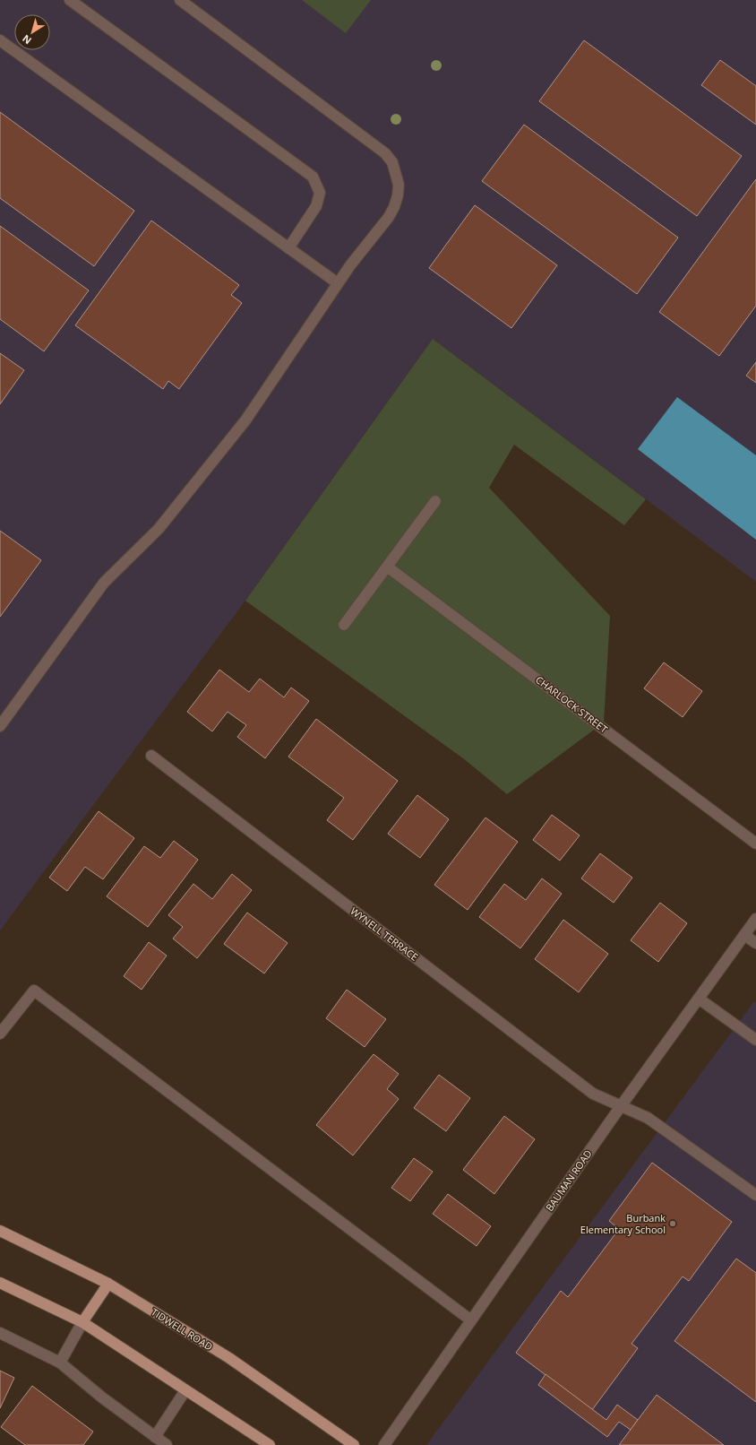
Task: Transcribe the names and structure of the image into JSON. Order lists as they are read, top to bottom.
{
  "streets": {
    "main road": ["TIDWELL ROAD"],
    "street": ["CHARLOCK STREET", "WYNELL TERRACE", "BAUMAN ROAD"]
  },
  "crossings": [
    ["WYNELL TERRACE", "BAUMAN ROAD"]
  ],
  "places": ["Burbank Elementary School"],
  "north": "bottom left"
}
